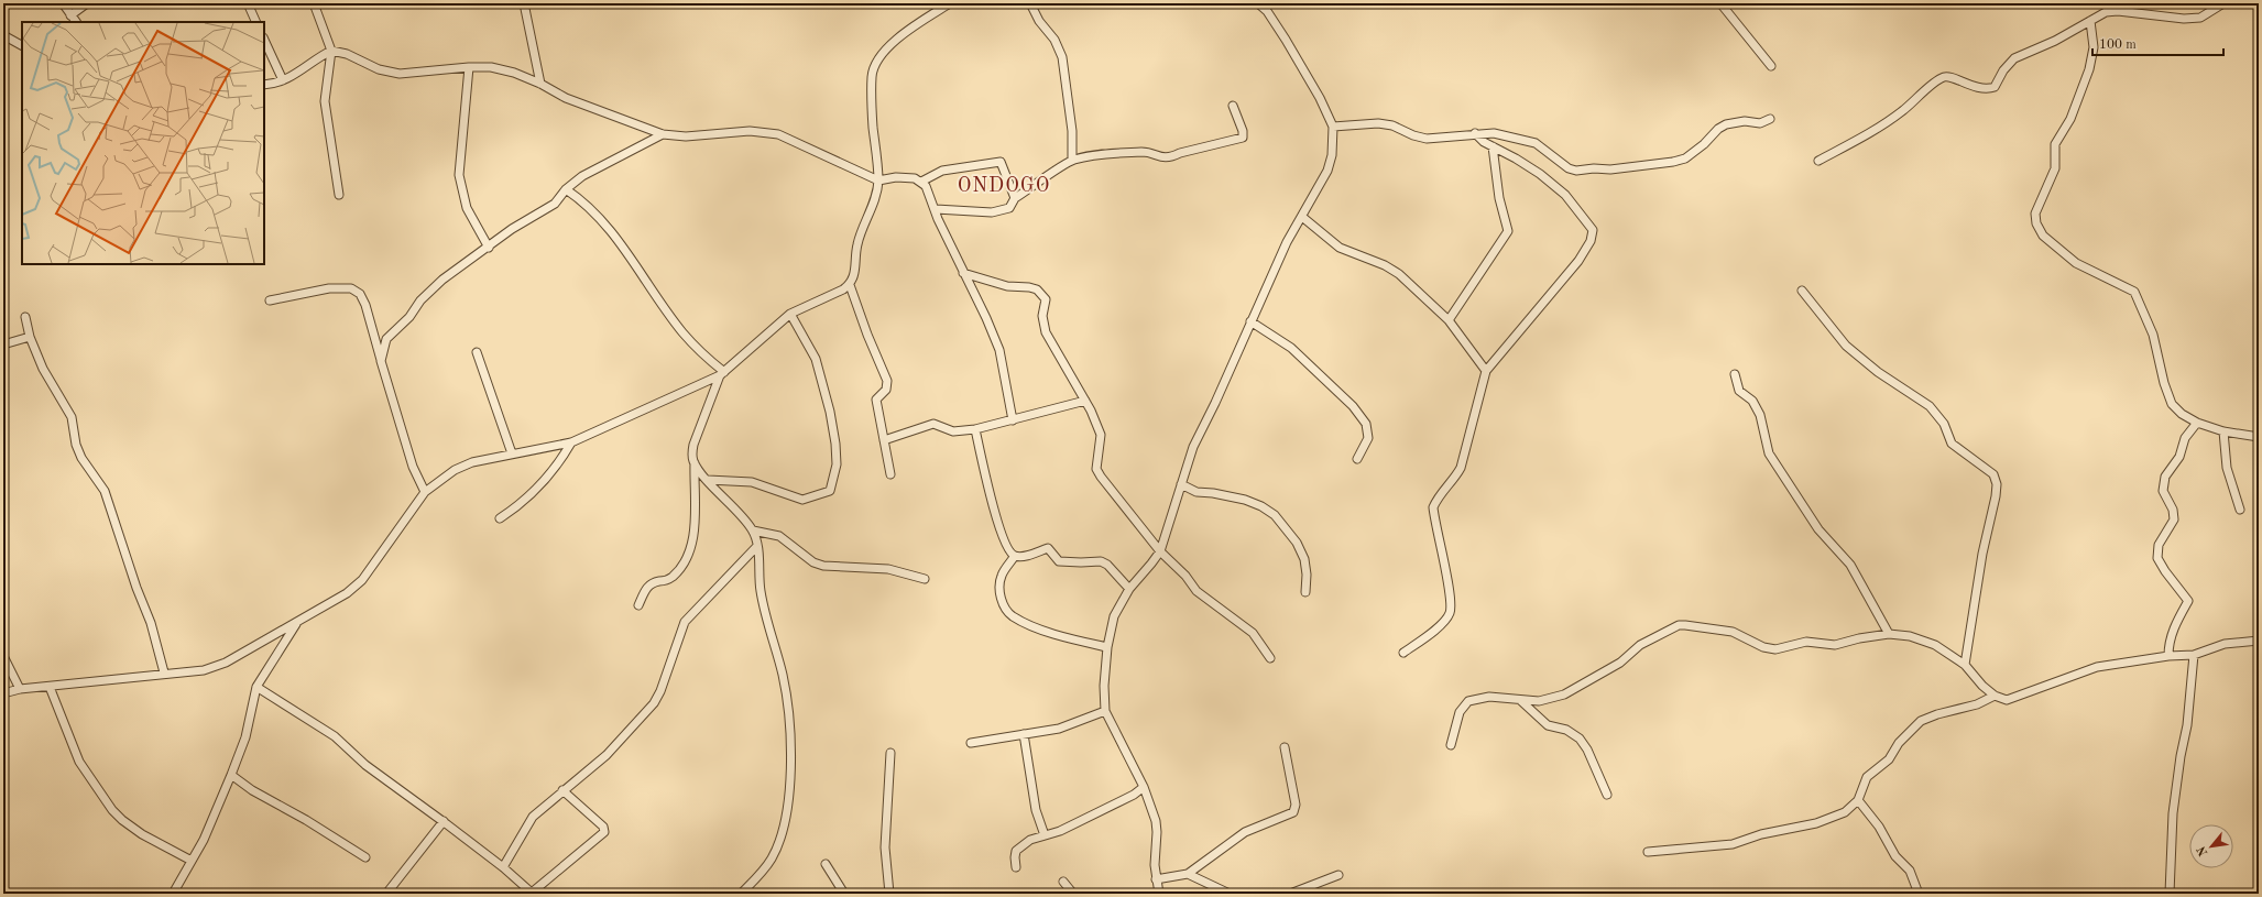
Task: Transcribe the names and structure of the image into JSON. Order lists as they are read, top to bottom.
{
  "districts": ["ONDOGO"],
  "scale_bar": "100 m",
  "north": "bottom left"
}
